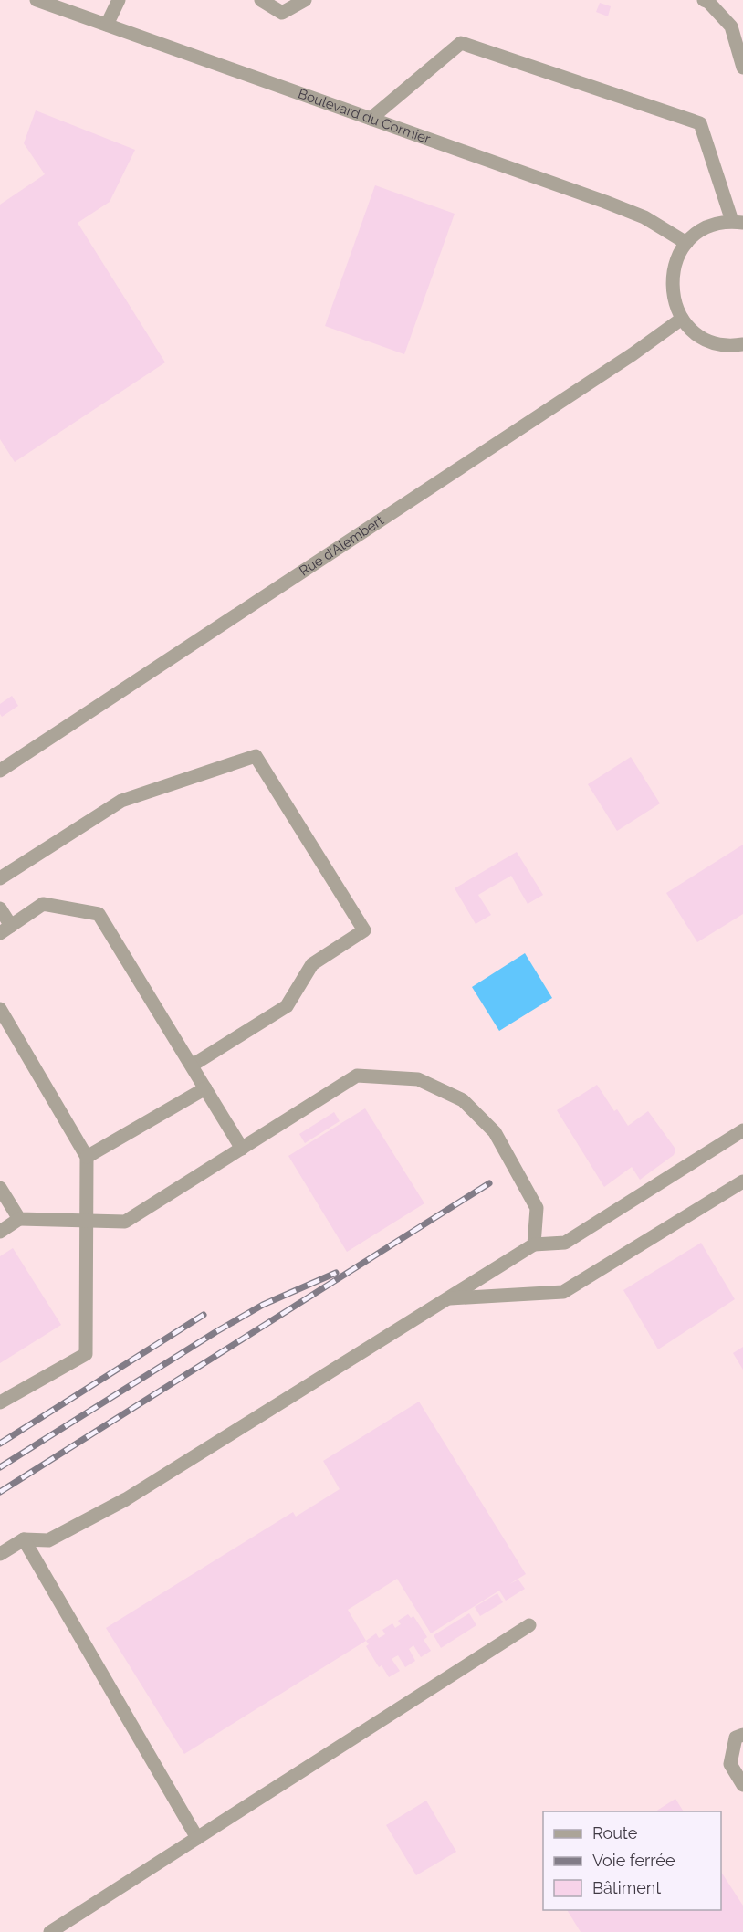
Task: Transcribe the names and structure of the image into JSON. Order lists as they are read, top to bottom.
{
  "streets": {
    "street": ["Boulevard du Cormier", "Rue d’Alembert"]
  },
  "legend": ["Route", "Voie ferrée", "Bâtiment"]
}
